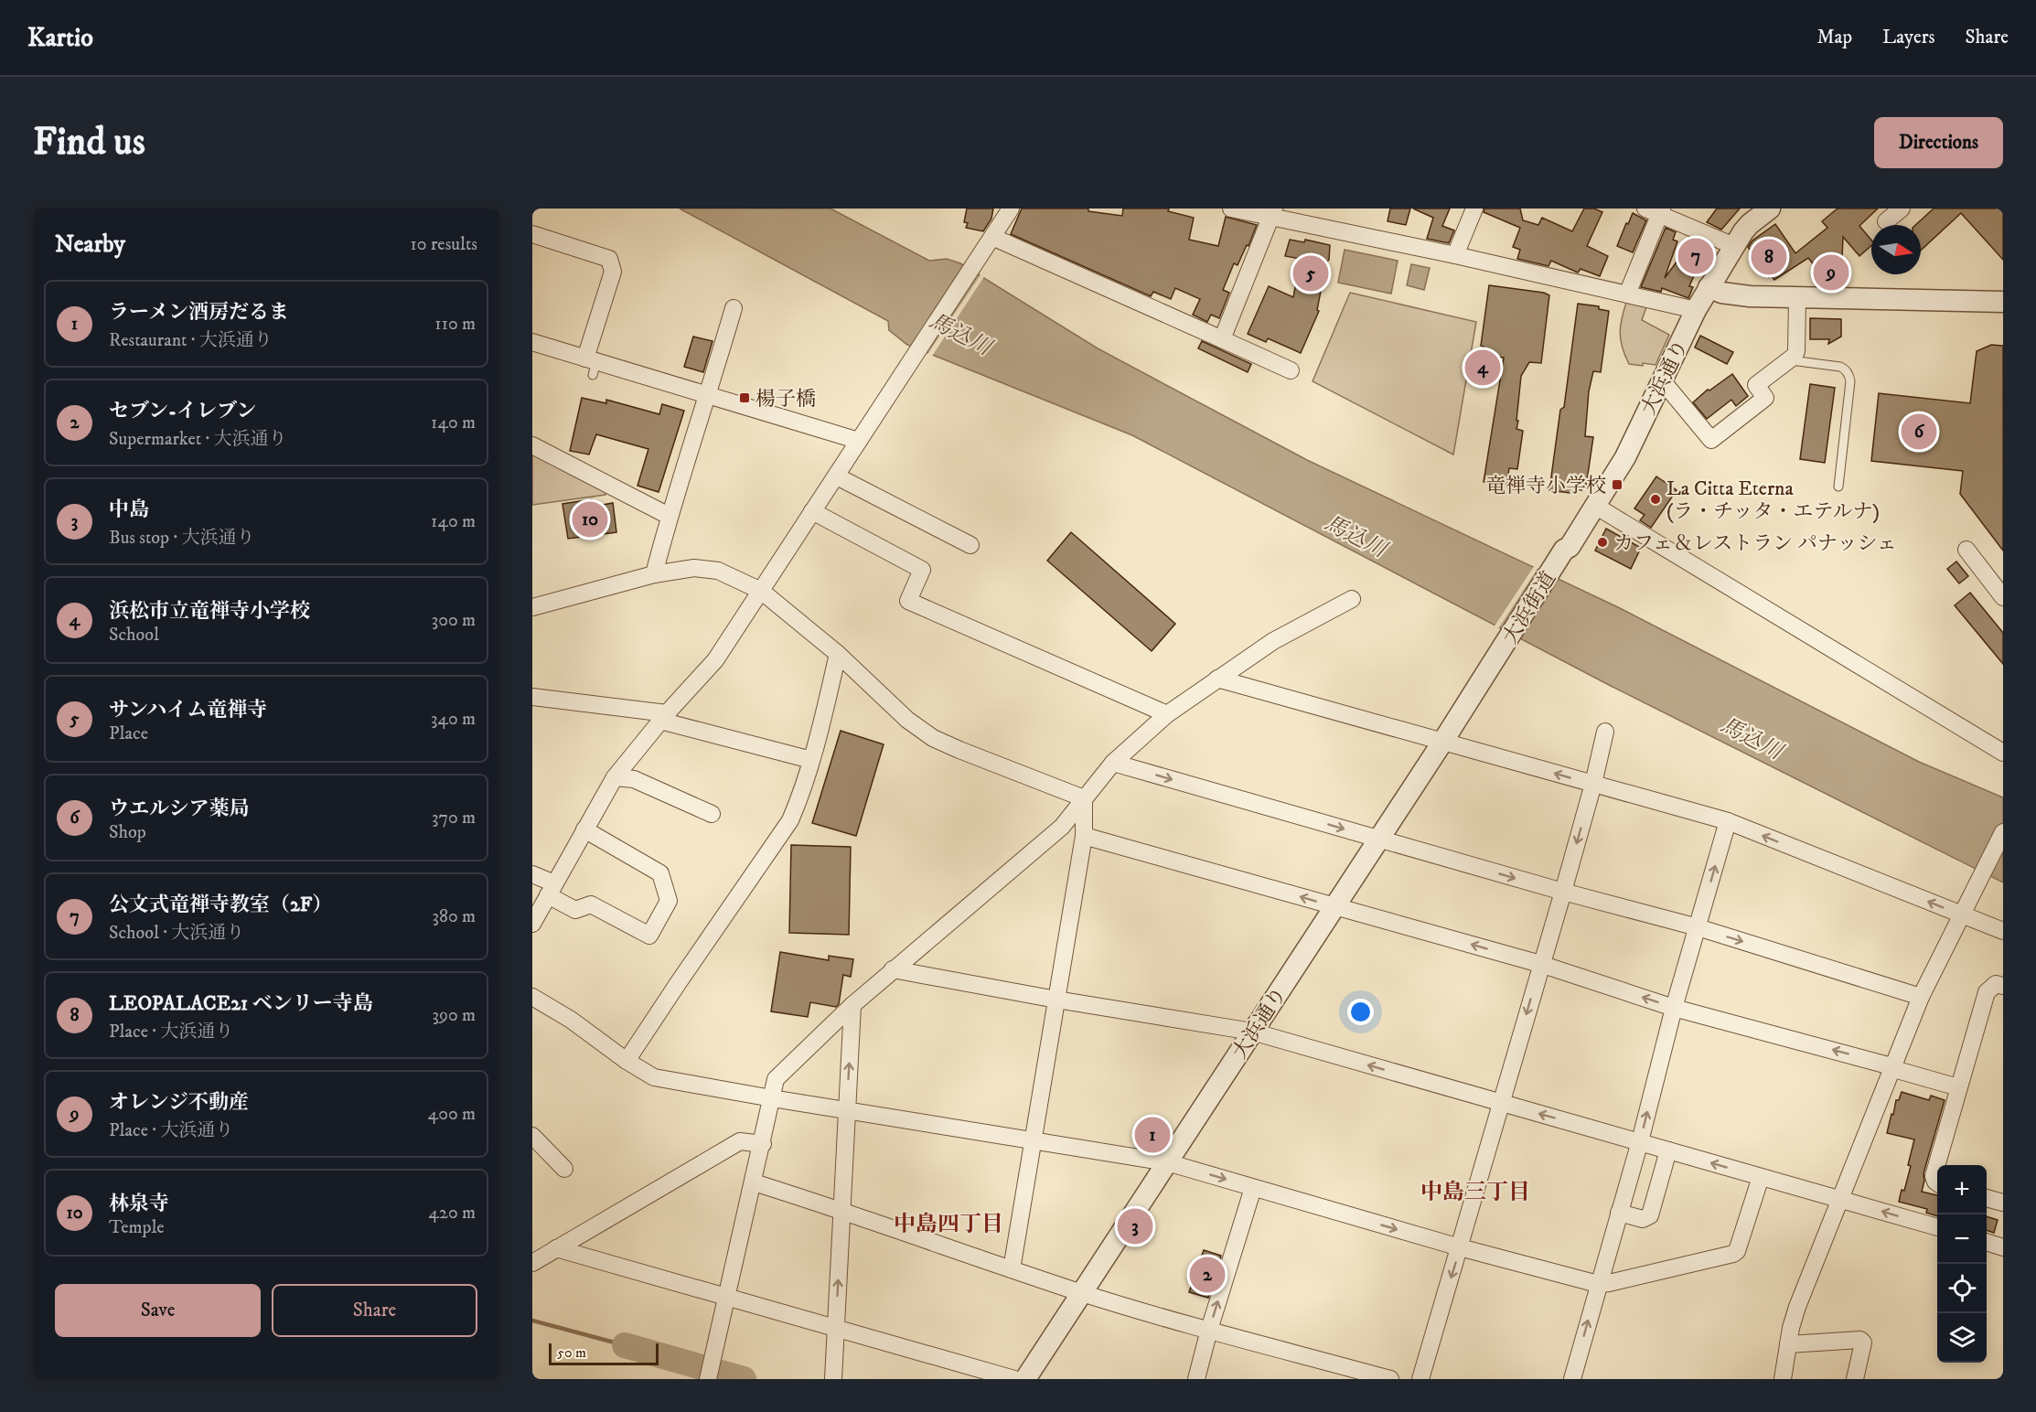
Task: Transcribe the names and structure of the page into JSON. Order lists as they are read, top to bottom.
{
  "streets": {
    "street": ["大浜通り", "大浜街道"]
  },
  "crossings": [
    ["大浜通り", "大浜街道"]
  ],
  "districts": ["中島三丁目", "中島四丁目"],
  "water": ["馬込川"],
  "places": {
    "transit": ["楊子橋", "竜禅寺小学校"],
    "other": ["La Citta Eterna (ラ・チッタ・エテルナ)", "カフェ＆レストラン パナッシェ"]
  },
  "scale_bar": "50 m",
  "north": "right",
  "page": {
    "header": "Kartio",
    "nav": ["Map", "Layers", "Share"],
    "buttons": [
      "Directions",
      ["Save", "Share"]
    ],
    "title": "Find us",
    "heading": ["Nearby", "10 results"],
    "pins": [
      "7",
      "8",
      "9",
      "5",
      "4",
      "6",
      "10",
      "1",
      "3",
      "2"
    ],
    "list": [
      {
        "mark": "1",
        "name": "ラーメン酒房だるま",
        "note": "Restaurant · 大浜通り",
        "value": "110 m"
      },
      {
        "mark": "2",
        "name": "セブン-イレブン",
        "note": "Supermarket · 大浜通り",
        "value": "140 m"
      },
      {
        "mark": "3",
        "name": "中島",
        "note": "Bus stop · 大浜通り",
        "value": "140 m"
      },
      {
        "mark": "4",
        "name": "浜松市立竜禅寺小学校",
        "note": "School",
        "value": "300 m"
      },
      {
        "mark": "5",
        "name": "サンハイム竜禅寺",
        "note": "Place",
        "value": "340 m"
      },
      {
        "mark": "6",
        "name": "ウエルシア薬局",
        "note": "Shop",
        "value": "370 m"
      },
      {
        "mark": "7",
        "name": "公文式竜禅寺教室（2F）",
        "note": "School · 大浜通り",
        "value": "380 m"
      },
      {
        "mark": "8",
        "name": "LEOPALACE21 ベンリー寺島",
        "note": "Place · 大浜通り",
        "value": "390 m"
      },
      {
        "mark": "9",
        "name": "オレンジ不動産",
        "note": "Place · 大浜通り",
        "value": "400 m"
      },
      {
        "mark": "10",
        "name": "林泉寺",
        "note": "Temple",
        "value": "420 m"
      }
    ],
    "map_buttons": ["+", "−"],
    "scale": "50 m"
  }
}
